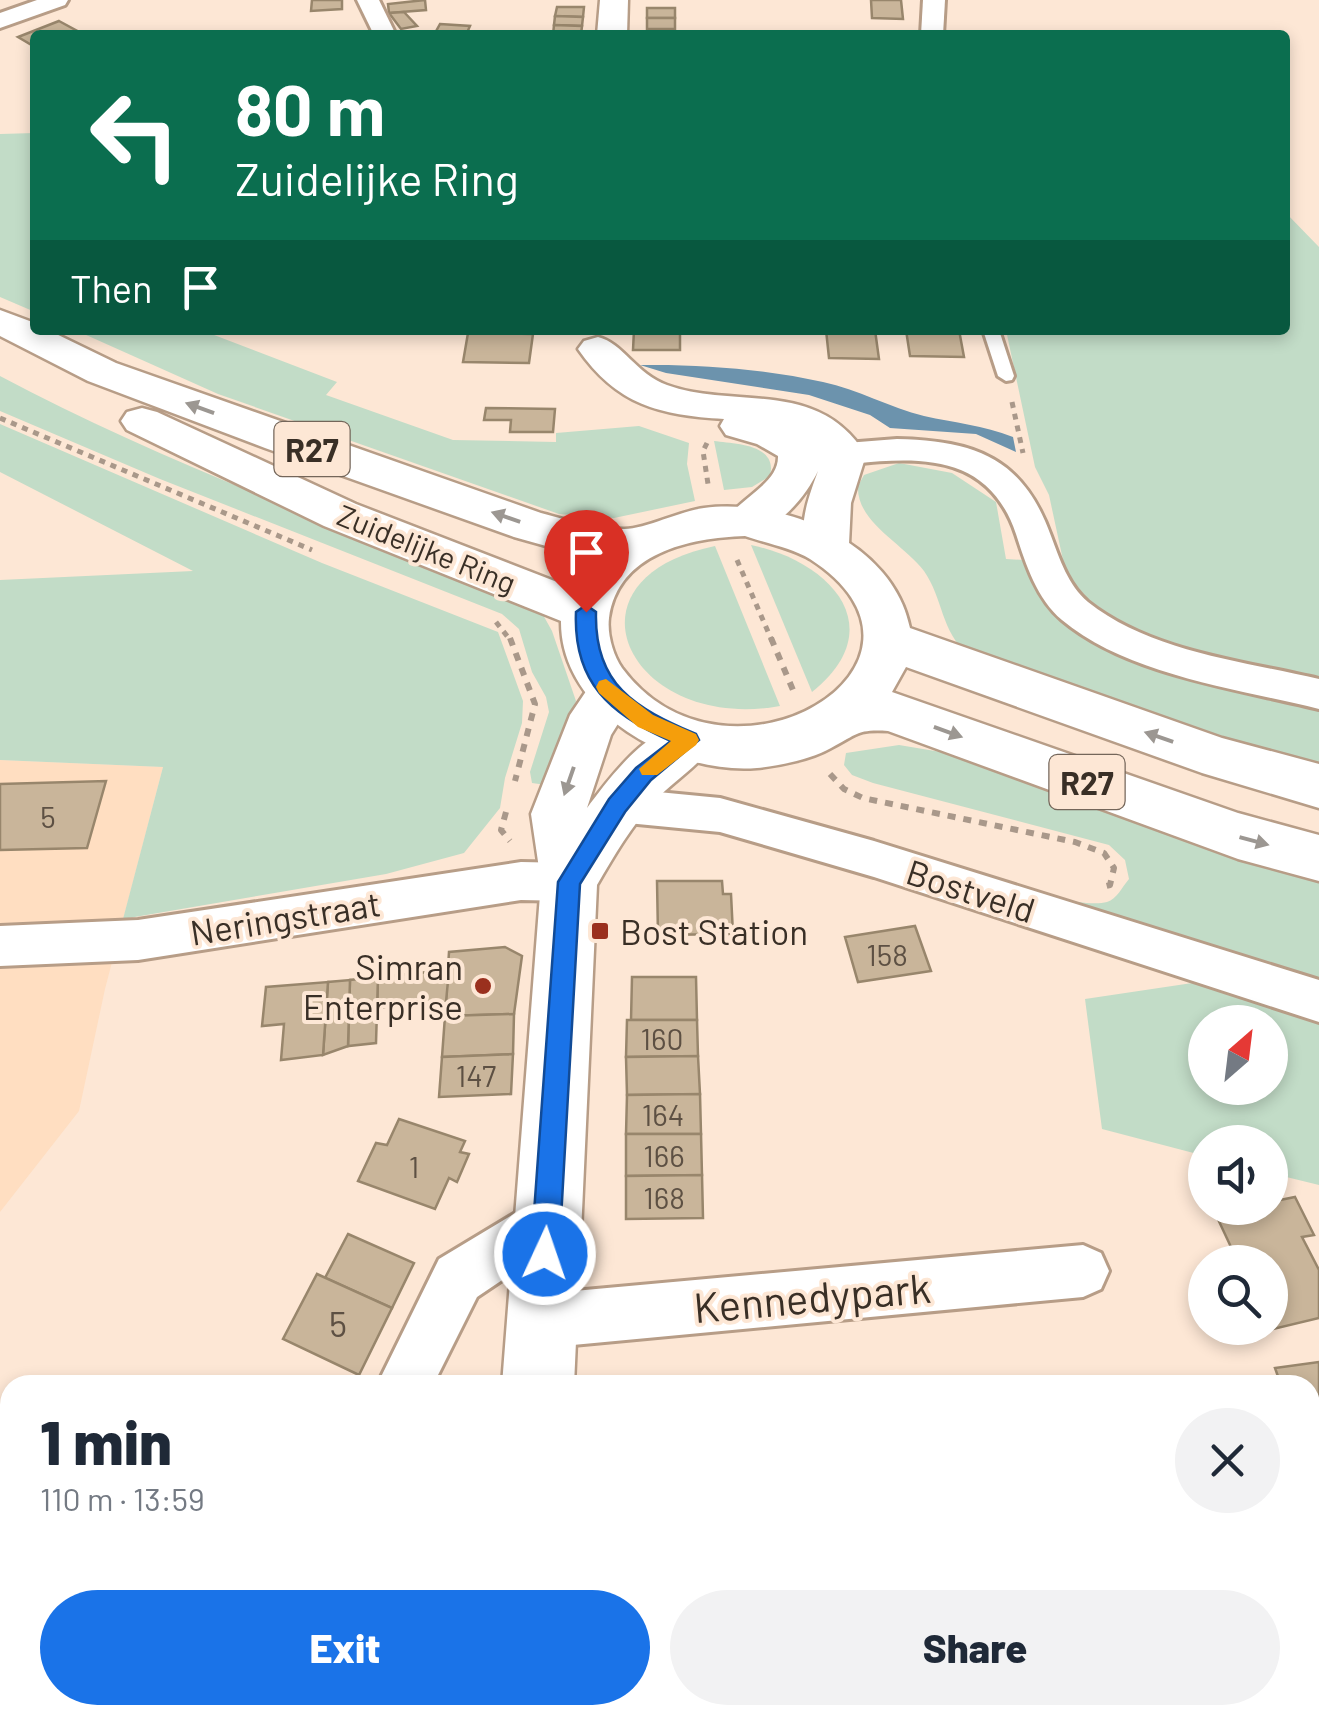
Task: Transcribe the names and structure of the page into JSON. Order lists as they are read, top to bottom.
{
  "streets": {
    "main road": ["R27", "Zuidelijke Ring"],
    "street": ["Bostveld", "Neringstraat", "Kennedypark"]
  },
  "crossings": [
    ["R27", "Zuidelijke Ring"]
  ],
  "places": {
    "transit": ["Bost Station"],
    "other": ["Simran Enterprise"]
  },
  "house_numbers": [
    "5",
    "158",
    "160",
    "147",
    "164",
    "166",
    "1",
    "168",
    "5"
  ],
  "north": "top right",
  "page": {
    "turn": ["80 m", "Zuidelijke Ring"],
    "then": "Then",
    "heading": ["1 min", "110 m · 13:59"],
    "buttons": ["Exit", "Share"]
  }
}
